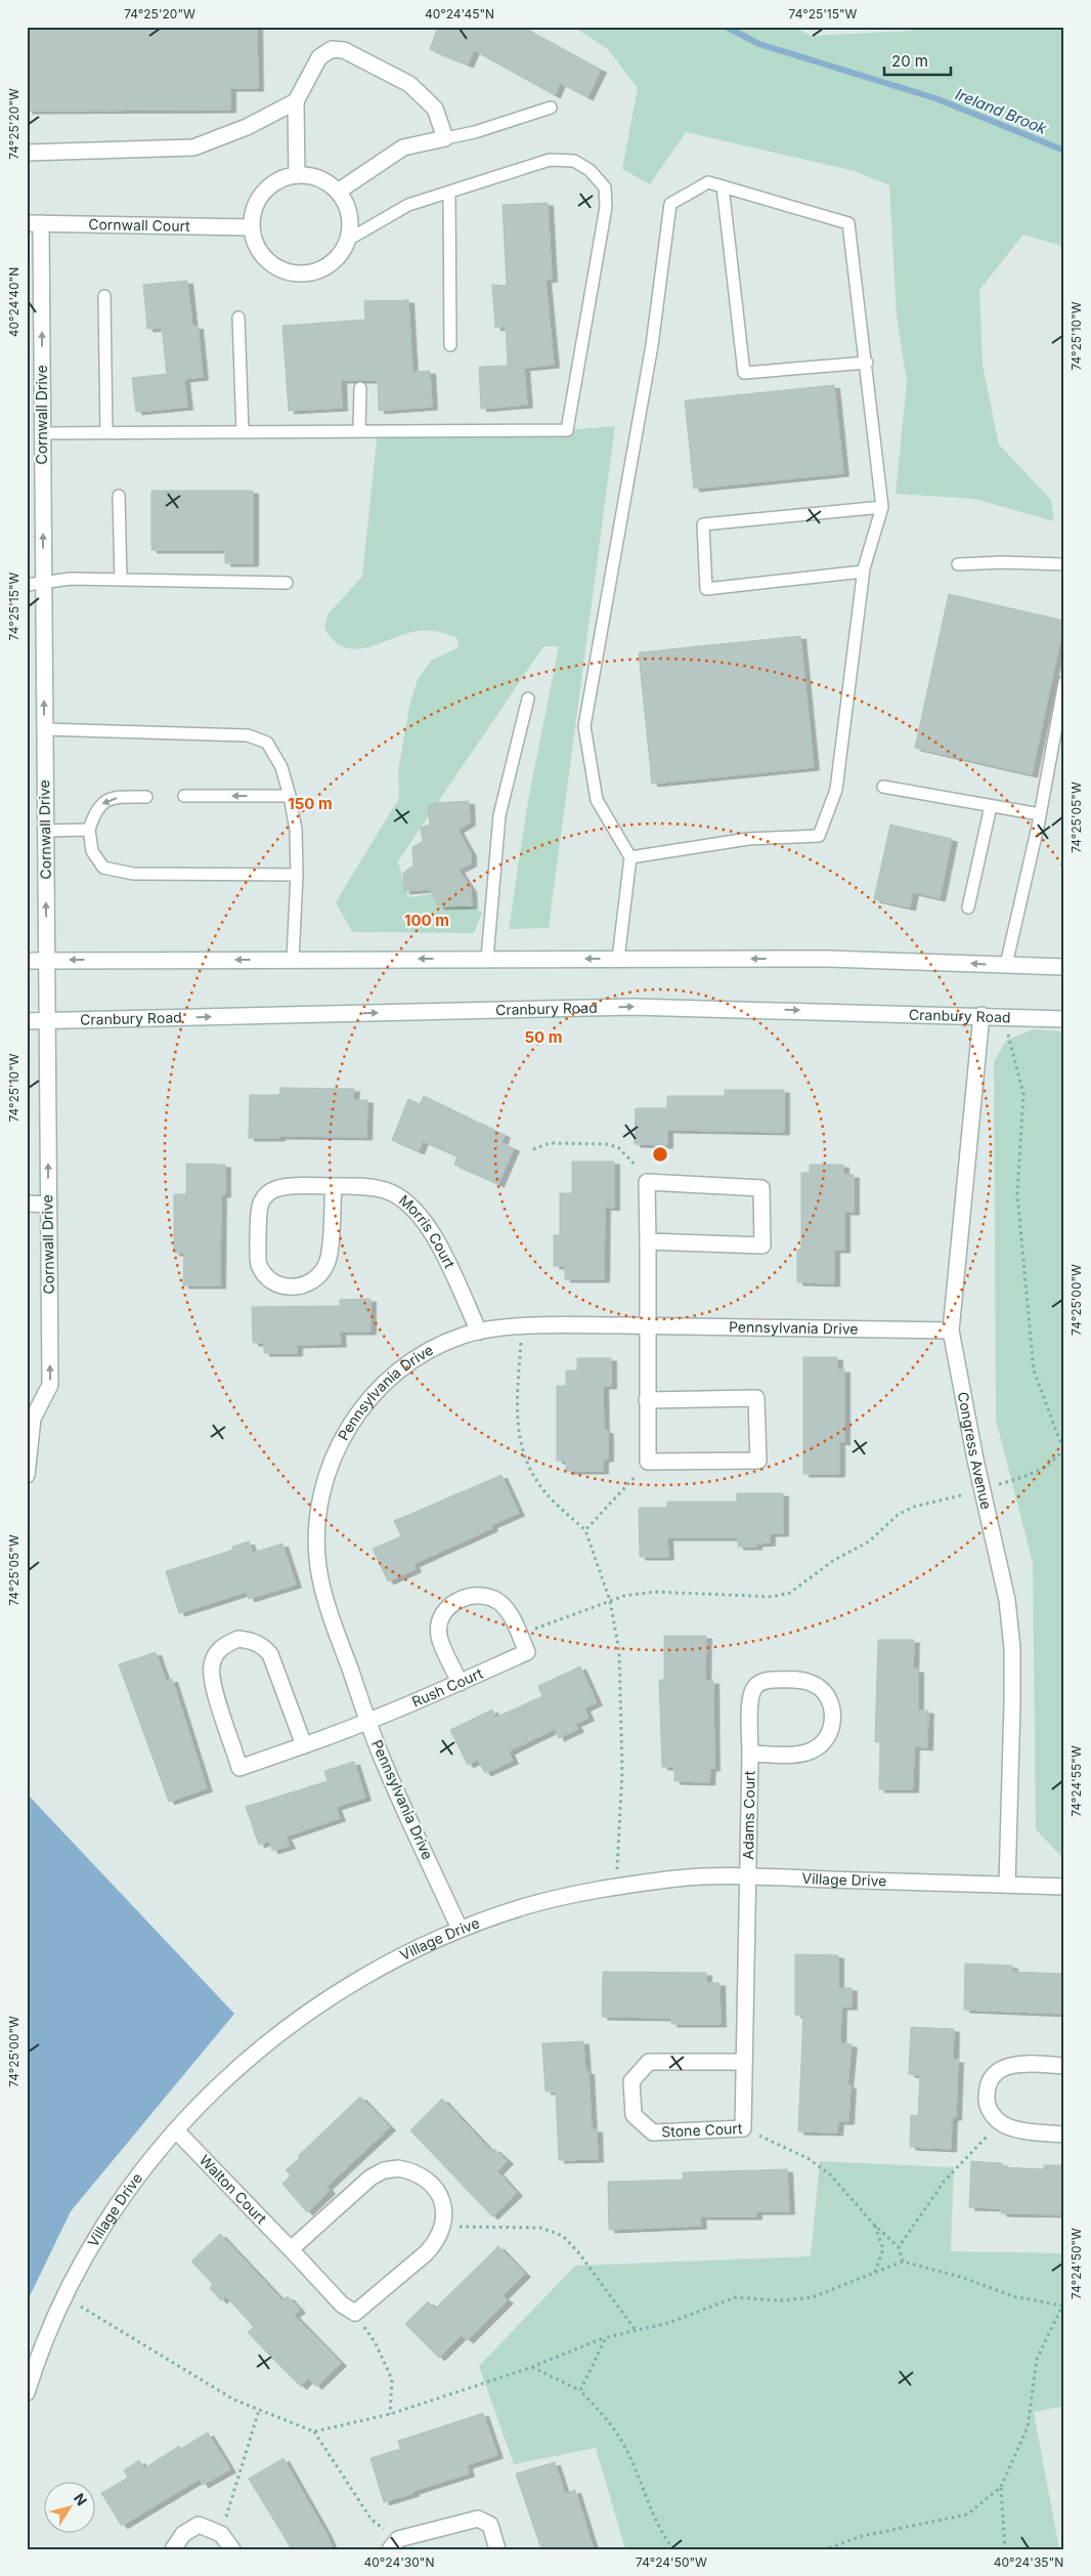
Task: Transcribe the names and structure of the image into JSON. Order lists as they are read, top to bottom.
{
  "streets": {
    "street": [
      "Cornwall Court",
      "Cornwall Drive",
      "Cranbury Road",
      "Morris Court",
      "Pennsylvania Drive",
      "Congress Avenue",
      "Rush Court",
      "Adams Court",
      "Village Drive",
      "Stone Court",
      "Walton Court"
    ]
  },
  "crossings": [
    ["Cornwall Court", "Cornwall Drive"],
    ["Cornwall Drive", "Cranbury Road"],
    ["Cranbury Road", "Congress Avenue"],
    ["Morris Court", "Pennsylvania Drive"],
    ["Pennsylvania Drive", "Congress Avenue"],
    ["Pennsylvania Drive", "Rush Court"],
    ["Pennsylvania Drive", "Village Drive"],
    ["Congress Avenue", "Village Drive"],
    ["Adams Court", "Village Drive"],
    ["Adams Court", "Stone Court"],
    ["Village Drive", "Stone Court"],
    ["Village Drive", "Walton Court"]
  ],
  "one_way": ["Cornwall Drive"],
  "water": ["Ireland Brook"],
  "scale_bar": "20 m",
  "north": "top right",
  "coordinates": [
    "74°25'20\"W",
    "40°24'45\"N",
    "74°25'15\"W",
    "40°24'40\"N",
    "74°25'10\"W",
    "74°25'05\"W",
    "74°25'00\"W",
    "74°24'55\"W",
    "74°24'50\"W",
    "40°24'30\"N",
    "40°24'35\"N"
  ],
  "rings": ["150 m", "100 m", "50 m"]
}
